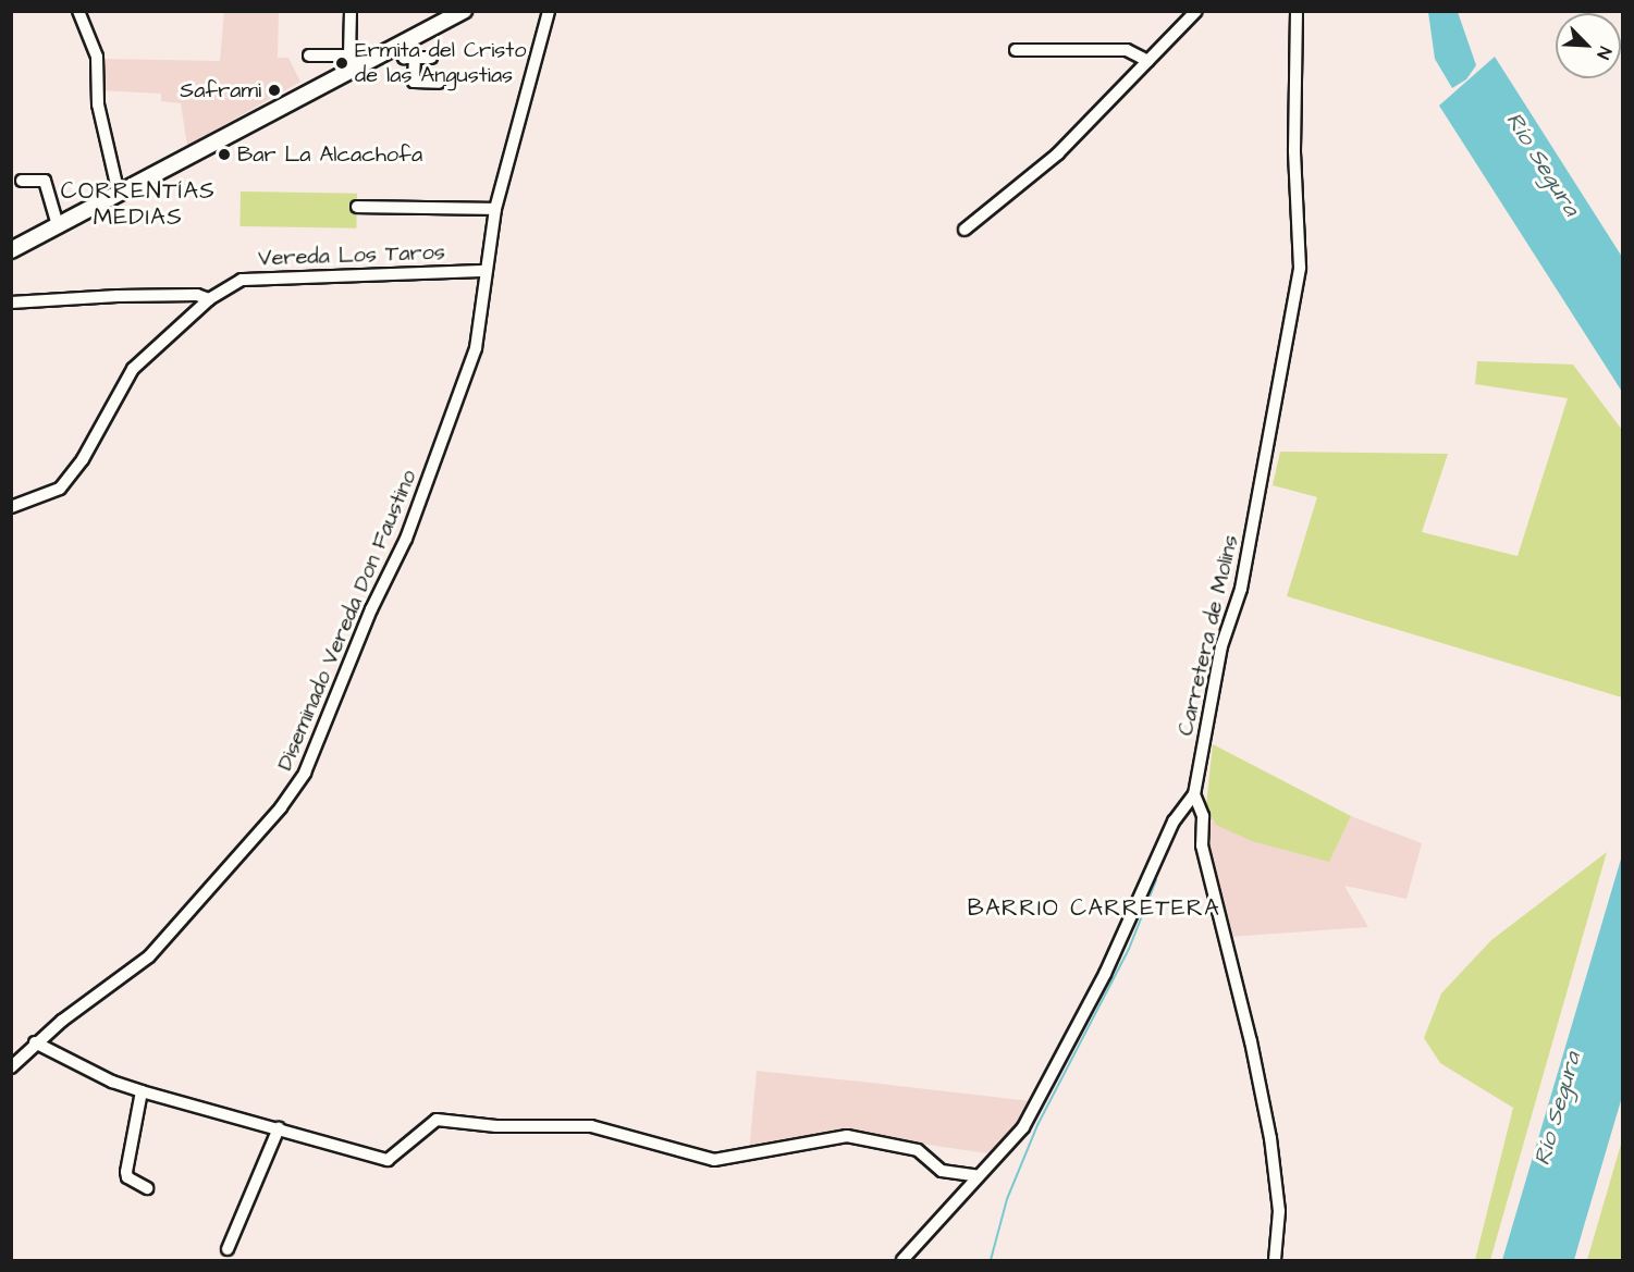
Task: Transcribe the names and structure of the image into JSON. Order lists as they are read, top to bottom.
{
  "streets": {
    "street": ["Vereda Los Taros", "Diseminado Vereda Don Faustino", "Carretera de Molins"]
  },
  "crossings": [
    ["Vereda Los Taros", "Diseminado Vereda Don Faustino"]
  ],
  "districts": ["CORRENTÍAS MEDIAS", "BARRIO CARRETERA"],
  "water": ["Río Segura"],
  "places": ["Ermita del Cristo de las Angustias", "Saframi", "Bar La Alcachofa"],
  "north": "bottom right"
}
